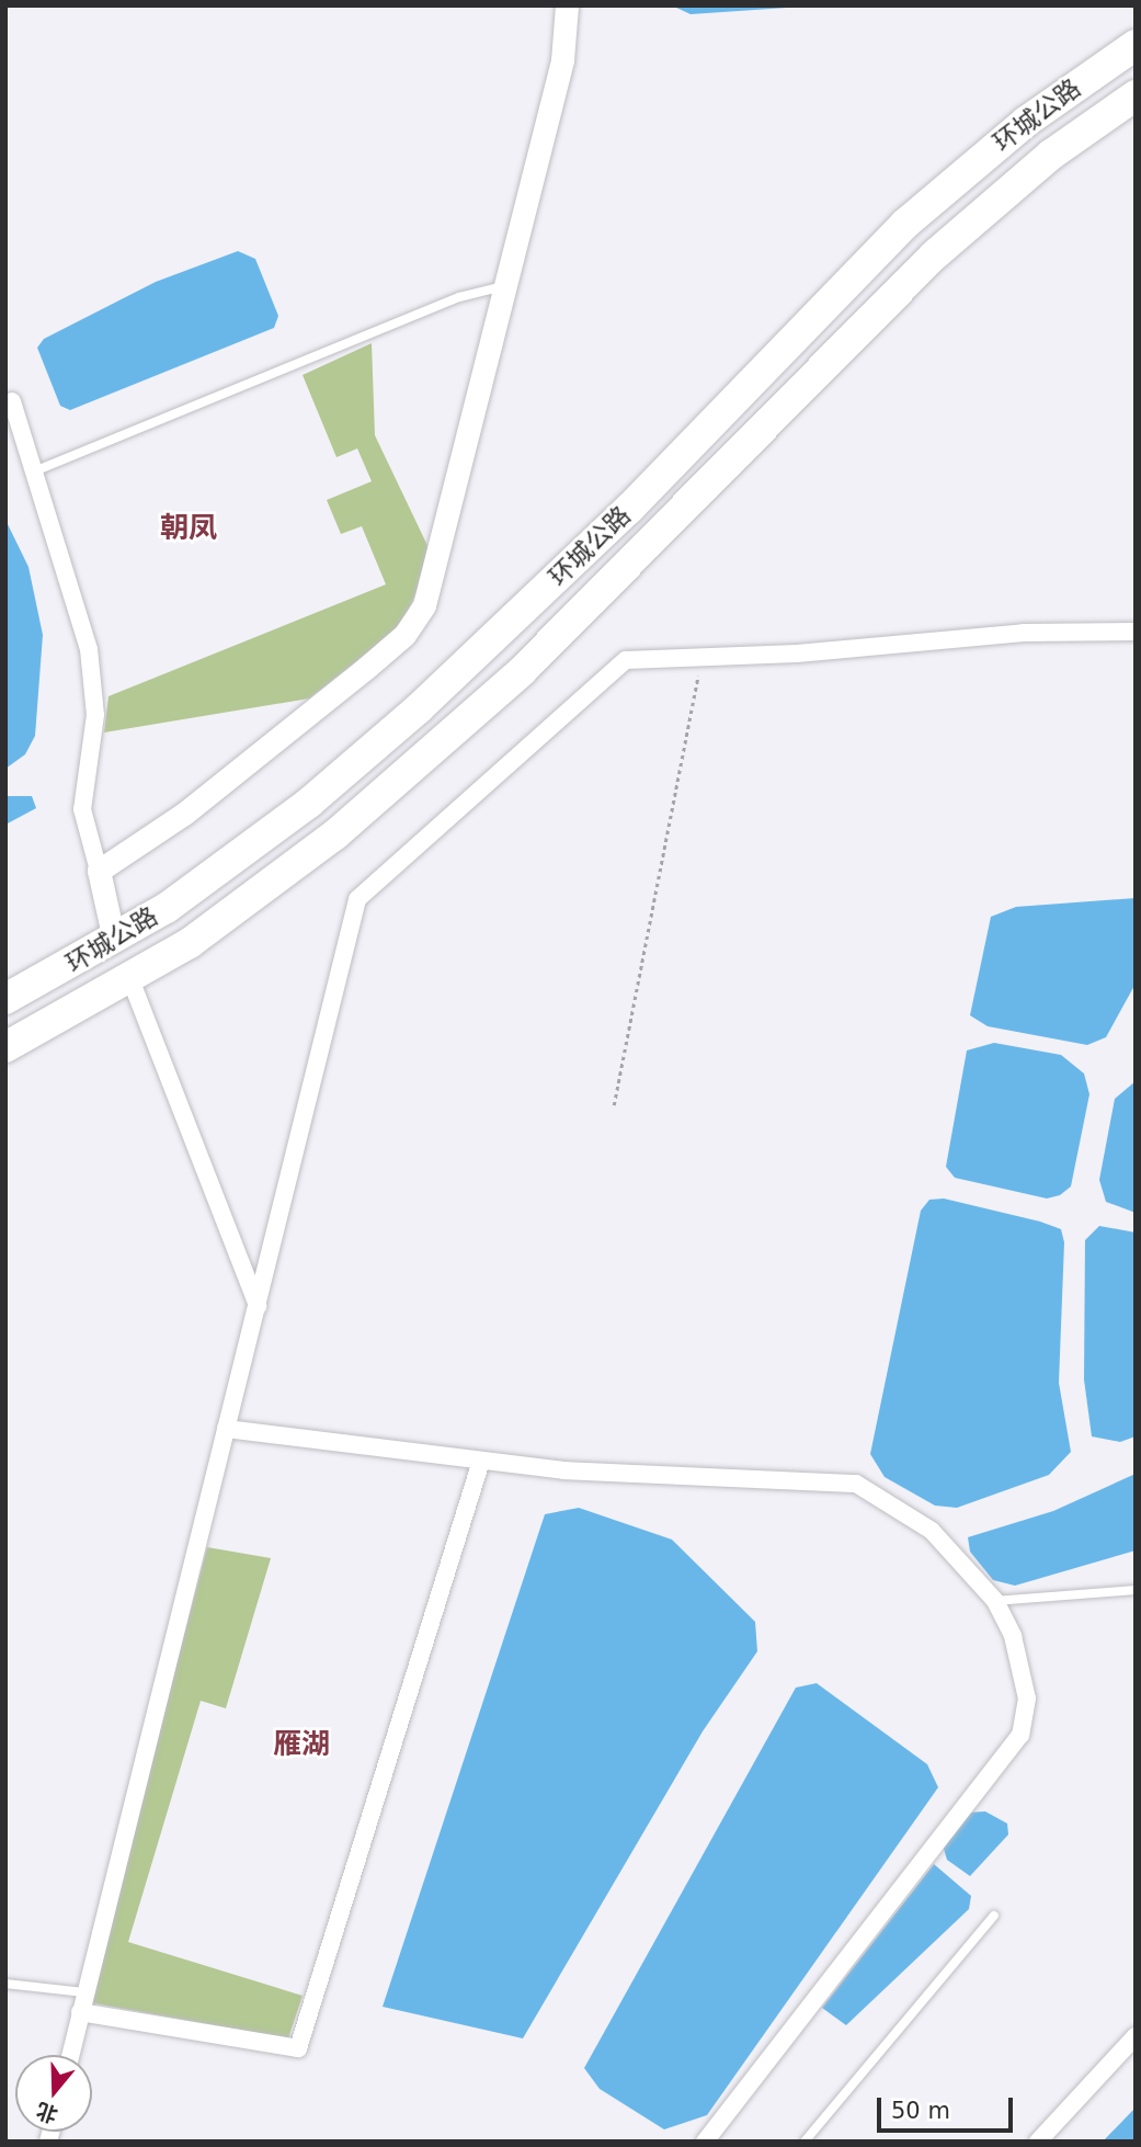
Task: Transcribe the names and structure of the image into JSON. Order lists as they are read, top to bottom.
{
  "streets": {
    "highway": ["环城公路"]
  },
  "districts": ["朝凤", "雁湖"],
  "scale_bar": "50 m",
  "north": "bottom"
}
